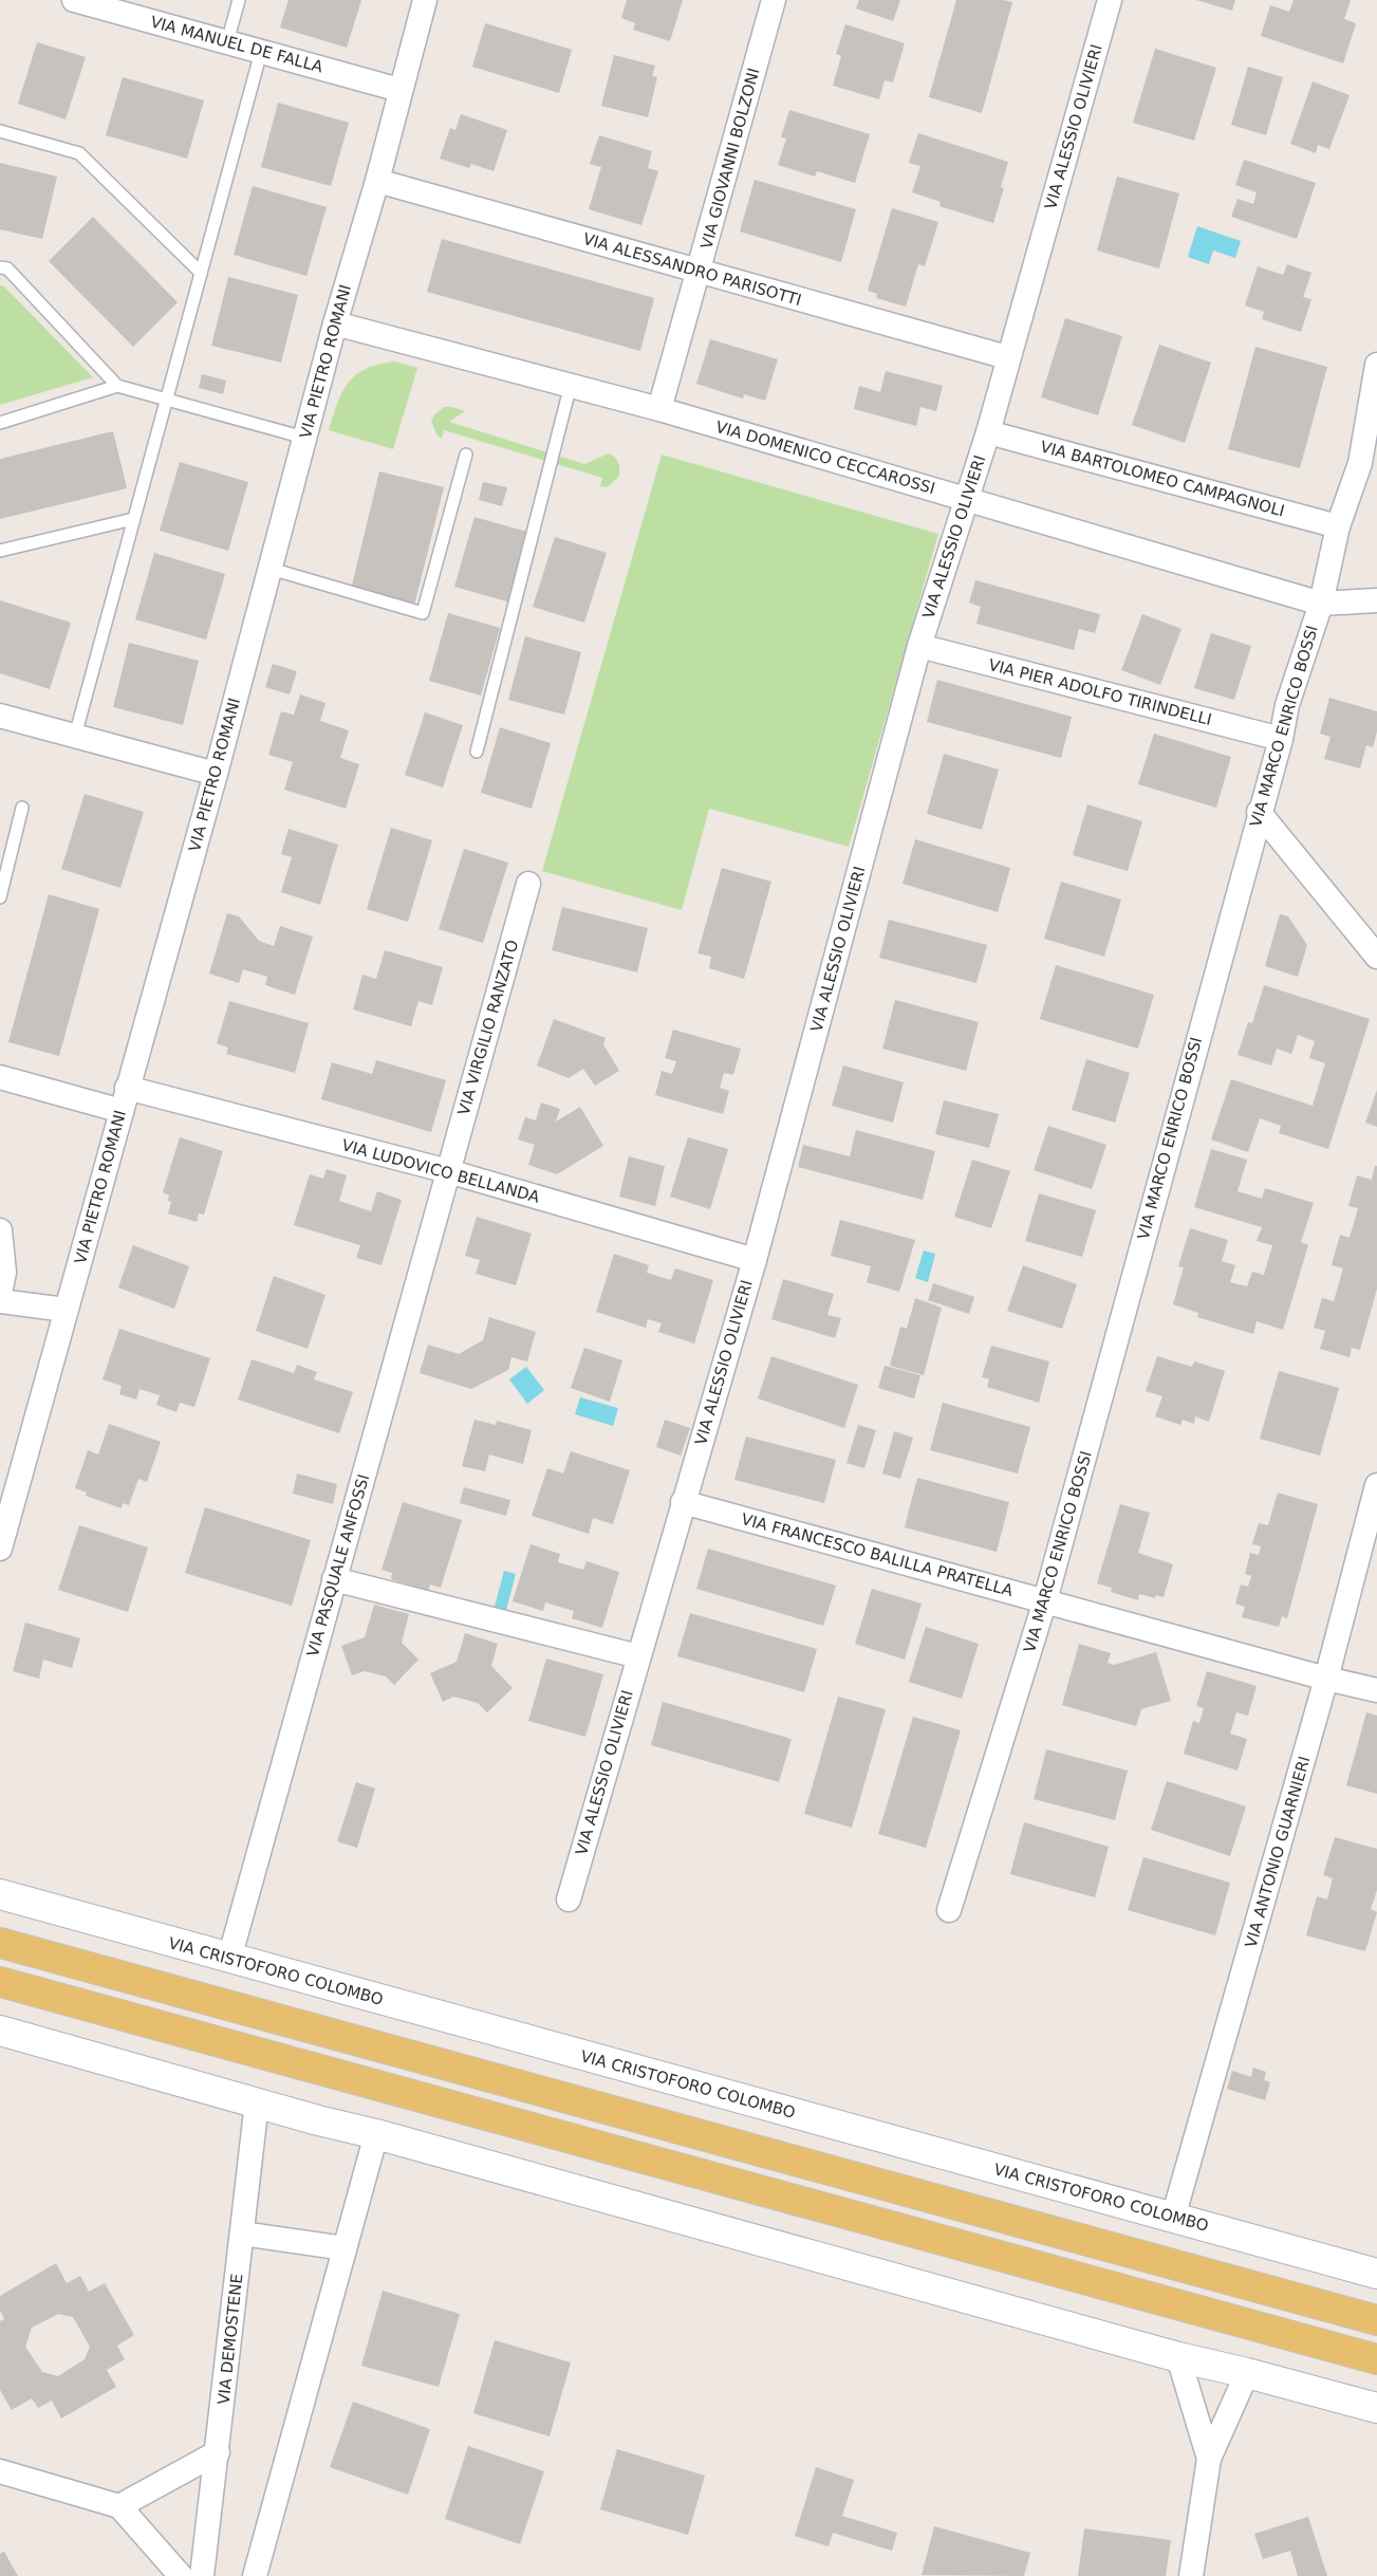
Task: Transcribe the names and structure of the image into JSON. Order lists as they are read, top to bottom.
{
  "streets": {
    "street": [
      "VIA MANUEL DE FALLA",
      "VIA ALESSIO OLIVIERI",
      "VIA GIOVANNI BOLZONI",
      "VIA ALESSANDRO PARISOTTI",
      "VIA PIETRO ROMANI",
      "VIA DOMENICO CECCAROSSI",
      "VIA BARTOLOMEO CAMPAGNOLI",
      "VIA PIER ADOLFO TIRINDELLI",
      "VIA MARCO ENRICO BOSSI",
      "VIA VIRGILIO RANZATO",
      "VIA LUDOVICO BELLANDA",
      "VIA FRANCESCO BALILLA PRATELLA",
      "VIA PASQUALE ANFOSSI",
      "VIA ANTONIO GUARNIERI",
      "VIA CRISTOFORO COLOMBO",
      "VIA DEMOSTENE"
    ]
  },
  "crossings": [
    ["VIA MANUEL DE FALLA", "VIA PIETRO ROMANI"],
    ["VIA ALESSIO OLIVIERI", "VIA ALESSANDRO PARISOTTI"],
    ["VIA ALESSIO OLIVIERI", "VIA DOMENICO CECCAROSSI"],
    ["VIA ALESSIO OLIVIERI", "VIA BARTOLOMEO CAMPAGNOLI"],
    ["VIA ALESSIO OLIVIERI", "VIA PIER ADOLFO TIRINDELLI"],
    ["VIA ALESSIO OLIVIERI", "VIA LUDOVICO BELLANDA"],
    ["VIA ALESSIO OLIVIERI", "VIA FRANCESCO BALILLA PRATELLA"],
    ["VIA GIOVANNI BOLZONI", "VIA ALESSANDRO PARISOTTI"],
    ["VIA GIOVANNI BOLZONI", "VIA DOMENICO CECCAROSSI"],
    ["VIA ALESSANDRO PARISOTTI", "VIA PIETRO ROMANI"],
    ["VIA PIETRO ROMANI", "VIA DOMENICO CECCAROSSI"],
    ["VIA PIETRO ROMANI", "VIA LUDOVICO BELLANDA"],
    ["VIA DOMENICO CECCAROSSI", "VIA MARCO ENRICO BOSSI"],
    ["VIA BARTOLOMEO CAMPAGNOLI", "VIA MARCO ENRICO BOSSI"],
    ["VIA PIER ADOLFO TIRINDELLI", "VIA MARCO ENRICO BOSSI"],
    ["VIA MARCO ENRICO BOSSI", "VIA FRANCESCO BALILLA PRATELLA"],
    ["VIA VIRGILIO RANZATO", "VIA LUDOVICO BELLANDA"],
    ["VIA VIRGILIO RANZATO", "VIA PASQUALE ANFOSSI"],
    ["VIA LUDOVICO BELLANDA", "VIA PASQUALE ANFOSSI"],
    ["VIA FRANCESCO BALILLA PRATELLA", "VIA ANTONIO GUARNIERI"],
    ["VIA PASQUALE ANFOSSI", "VIA CRISTOFORO COLOMBO"],
    ["VIA ANTONIO GUARNIERI", "VIA CRISTOFORO COLOMBO"]
  ]
}
